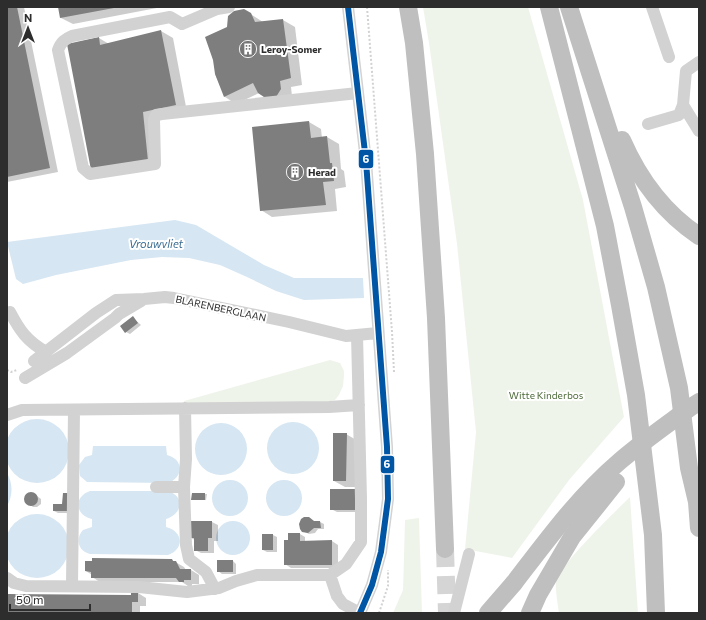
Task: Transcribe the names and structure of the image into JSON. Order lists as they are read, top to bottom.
{
  "streets": {
    "street": ["BLARENBERGLAAN"]
  },
  "water": ["Vrouwvliet"],
  "parks": ["Witte Kinderbos"],
  "places": {
    "building": ["Leroy-Somer", "Herad"]
  },
  "lines": ["transit line 6"],
  "scale_bar": "50 m",
  "north": "top"
}
